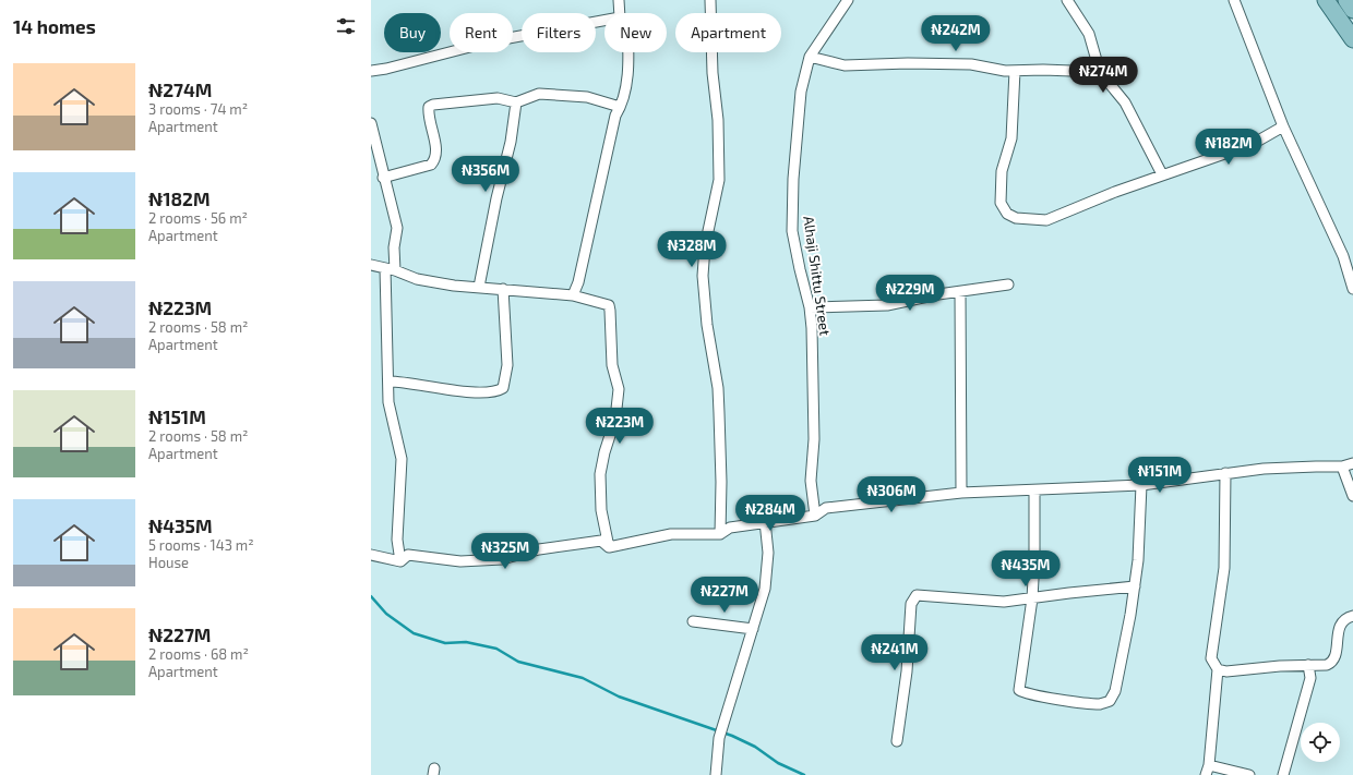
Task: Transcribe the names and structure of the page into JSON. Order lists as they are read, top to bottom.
{
  "streets": {
    "street": ["Alhaji Shittu Street"]
  },
  "page": {
    "heading": "14 homes",
    "chip": [
      "Buy",
      "Rent",
      "Filters",
      "New",
      "Apartment"
    ],
    "price": [
      "₦242M",
      "₦274M",
      "₦182M",
      "₦356M",
      "₦328M",
      "₦229M",
      "₦223M",
      "₦151M",
      "₦306M",
      "₦284M",
      "₦325M",
      "₦435M",
      "₦227M",
      "₦241M"
    ],
    "list": [
      {
        "name": "₦274M",
        "note": "3 rooms · 74 m² · Apartment"
      },
      {
        "name": "₦182M",
        "note": "2 rooms · 56 m² · Apartment"
      },
      {
        "name": "₦223M",
        "note": "2 rooms · 58 m² · Apartment"
      },
      {
        "name": "₦151M",
        "note": "2 rooms · 58 m² · Apartment"
      },
      {
        "name": "₦435M",
        "note": "5 rooms · 143 m² · House"
      },
      {
        "name": "₦227M",
        "note": "2 rooms · 68 m² · Apartment"
      }
    ]
  }
}
